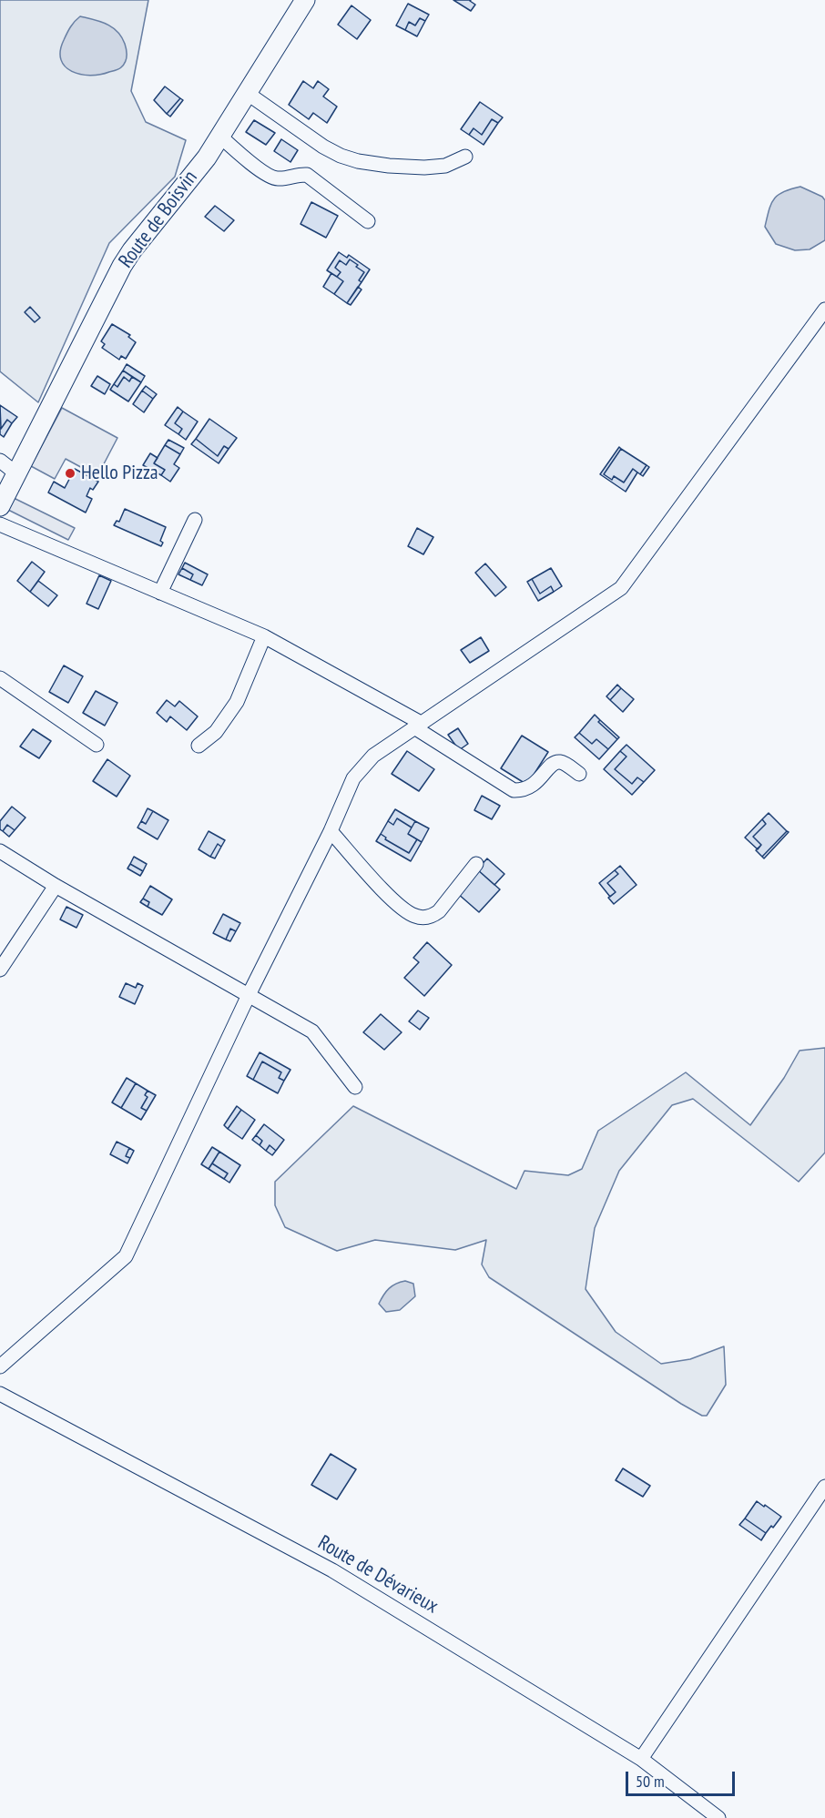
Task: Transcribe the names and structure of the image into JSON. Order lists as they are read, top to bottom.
{
  "streets": {
    "main road": ["Route de Boisvin"],
    "street": ["Route de Dévarieux"]
  },
  "places": ["Hello Pizza"],
  "scale_bar": "50 m"
}
